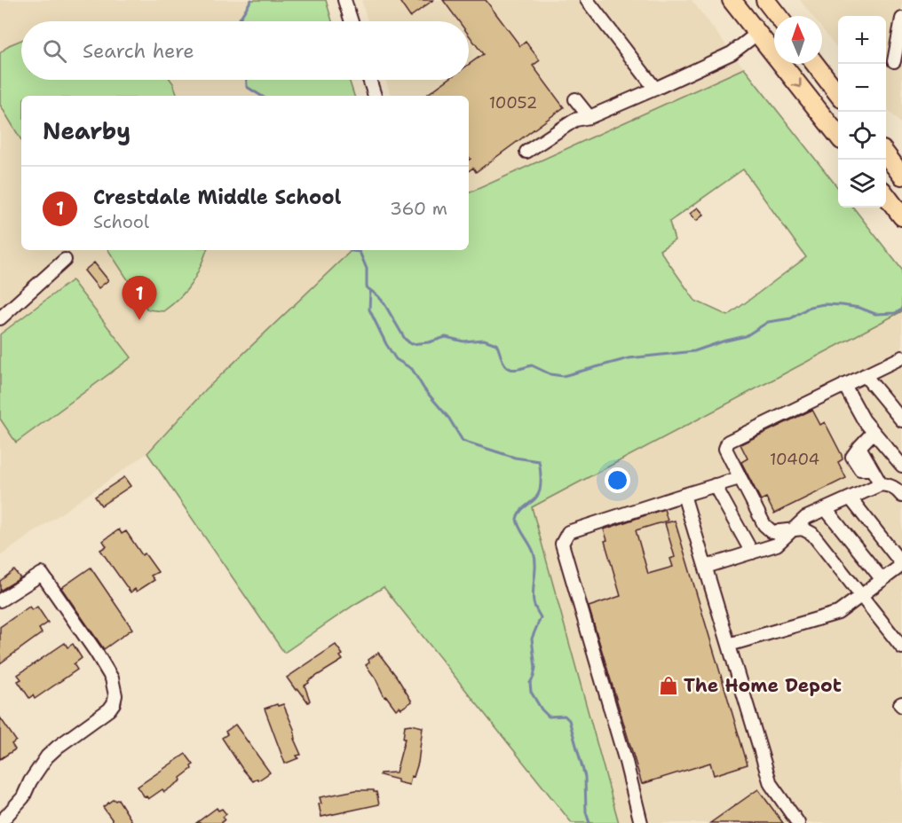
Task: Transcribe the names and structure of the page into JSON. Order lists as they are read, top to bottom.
{
  "places": {
    "shop": ["The Home Depot"]
  },
  "house_numbers": ["10052", "10404"],
  "north": "top",
  "page": {
    "map_buttons": ["+", "−"],
    "search": "Search here",
    "heading": "Nearby",
    "list": [
      {
        "mark": "1",
        "name": "Crestdale Middle School",
        "note": "School",
        "value": "360 m"
      }
    ],
    "pins": "1"
  }
}
